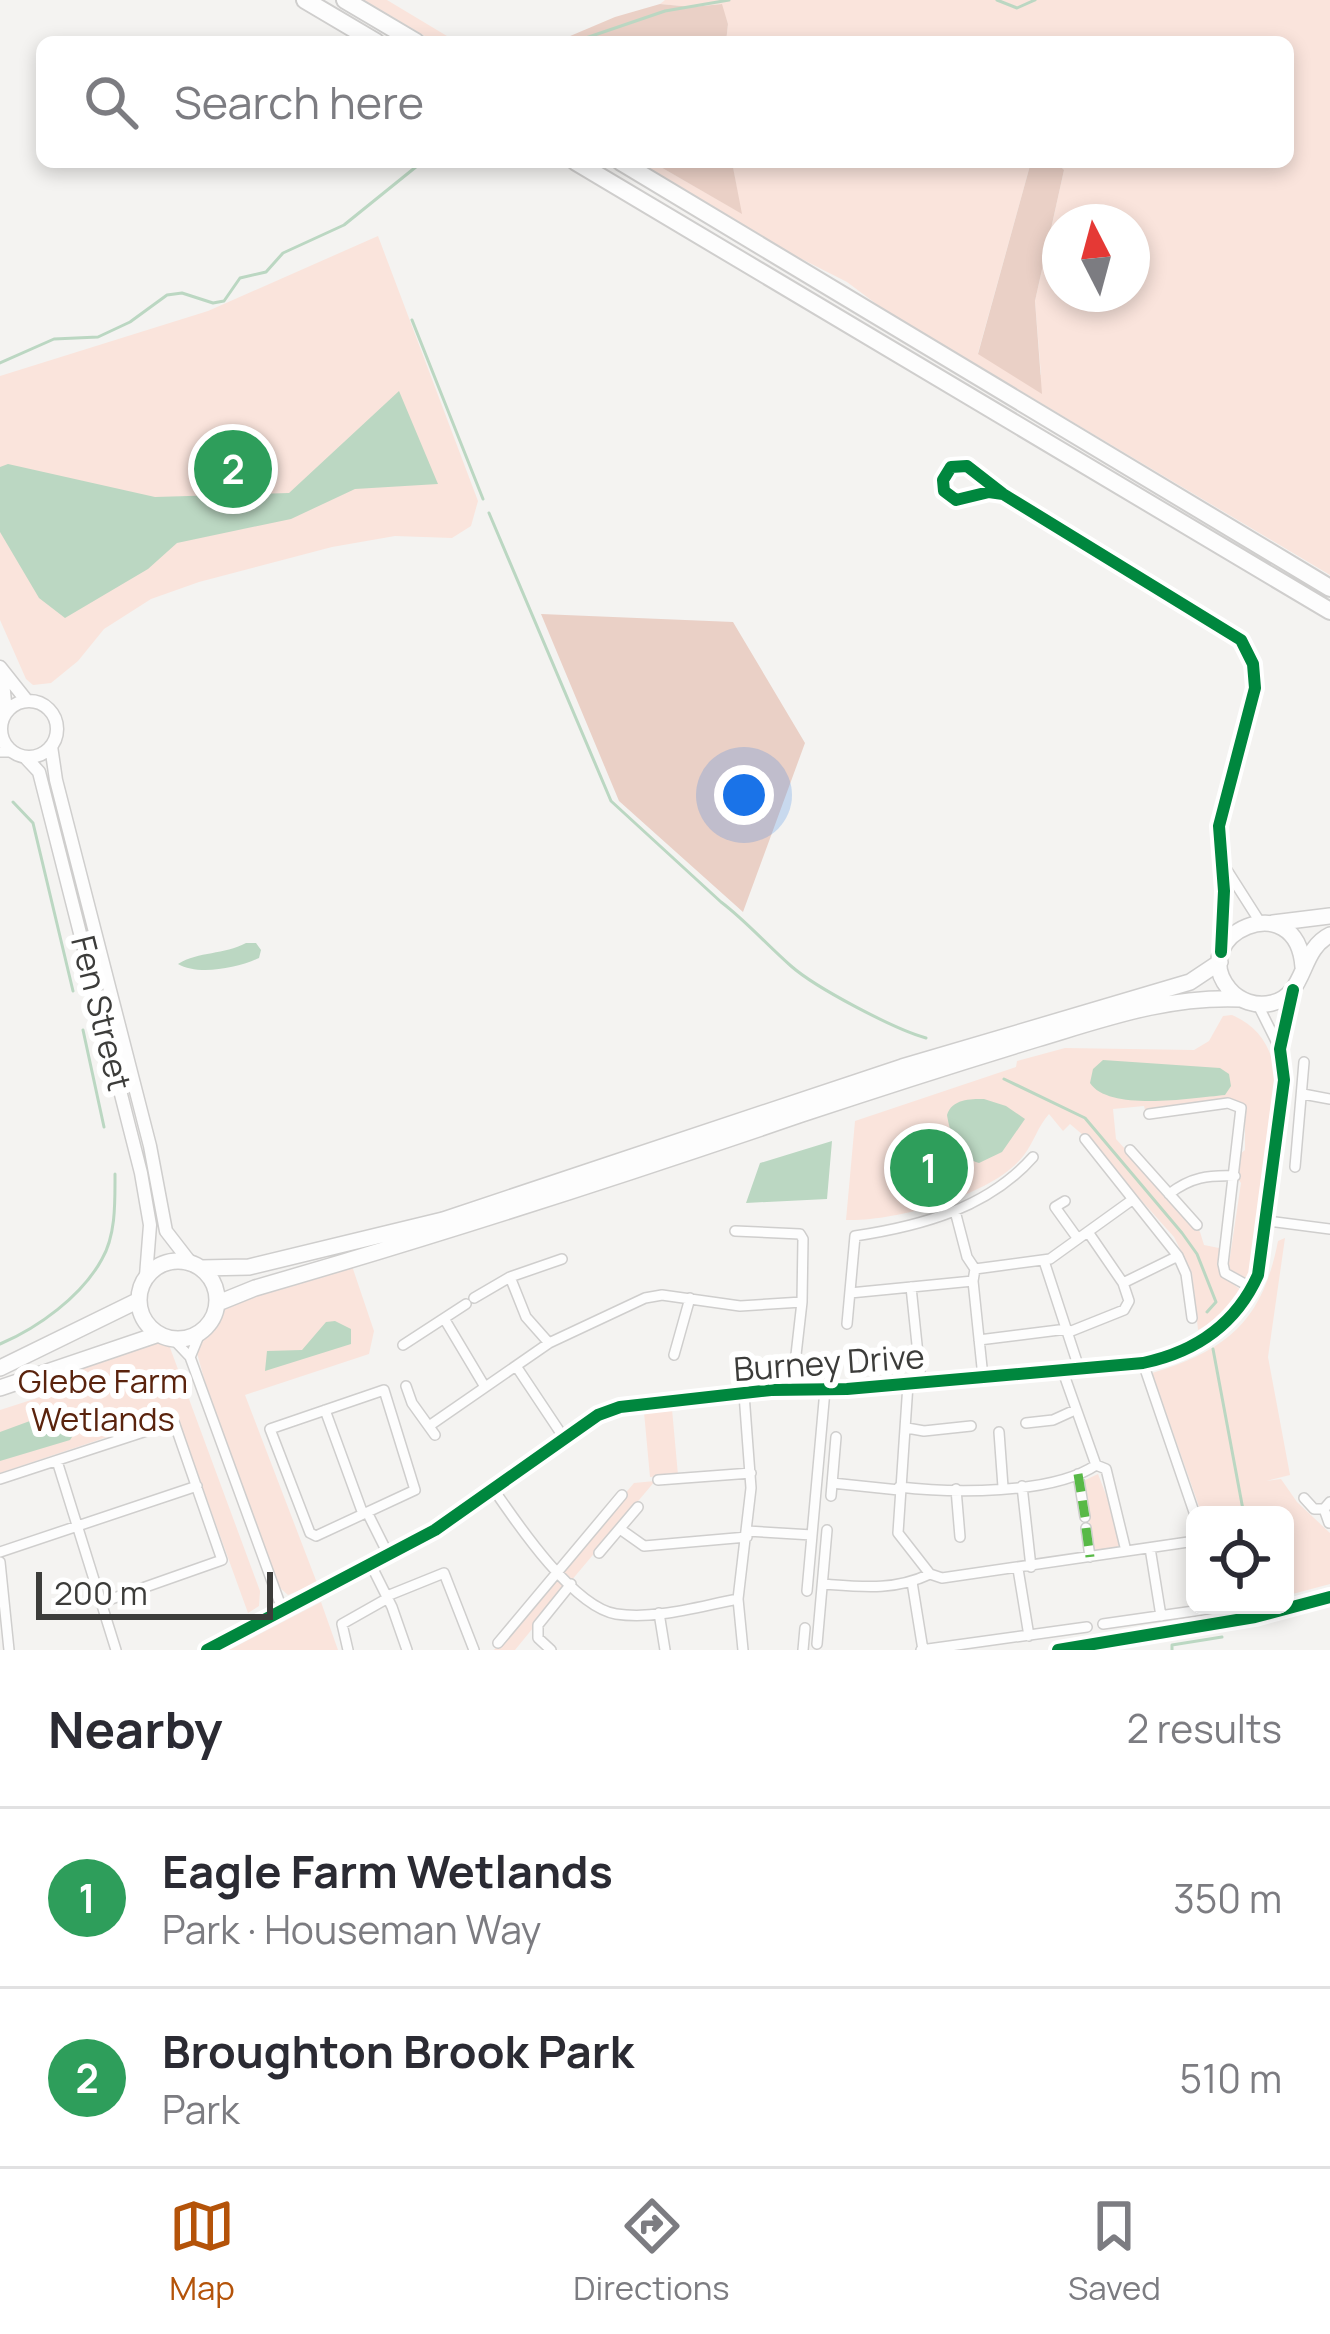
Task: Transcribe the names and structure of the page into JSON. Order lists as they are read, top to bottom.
{
  "streets": {
    "street": ["Fen Street", "Burney Drive"]
  },
  "parks": ["Glebe Farm Wetlands"],
  "scale_bar": "200 m",
  "north": "top",
  "page": {
    "search": "Search here",
    "pins": ["2", "1"],
    "scale": "200 m",
    "heading": ["Nearby", "2 results"],
    "list": [
      {
        "mark": "1",
        "name": "Eagle Farm Wetlands",
        "note": "Park · Houseman Way",
        "value": "350 m"
      },
      {
        "mark": "2",
        "name": "Broughton Brook Park",
        "note": "Park",
        "value": "510 m"
      }
    ],
    "nav": ["Map", "Directions", "Saved"]
  }
}
